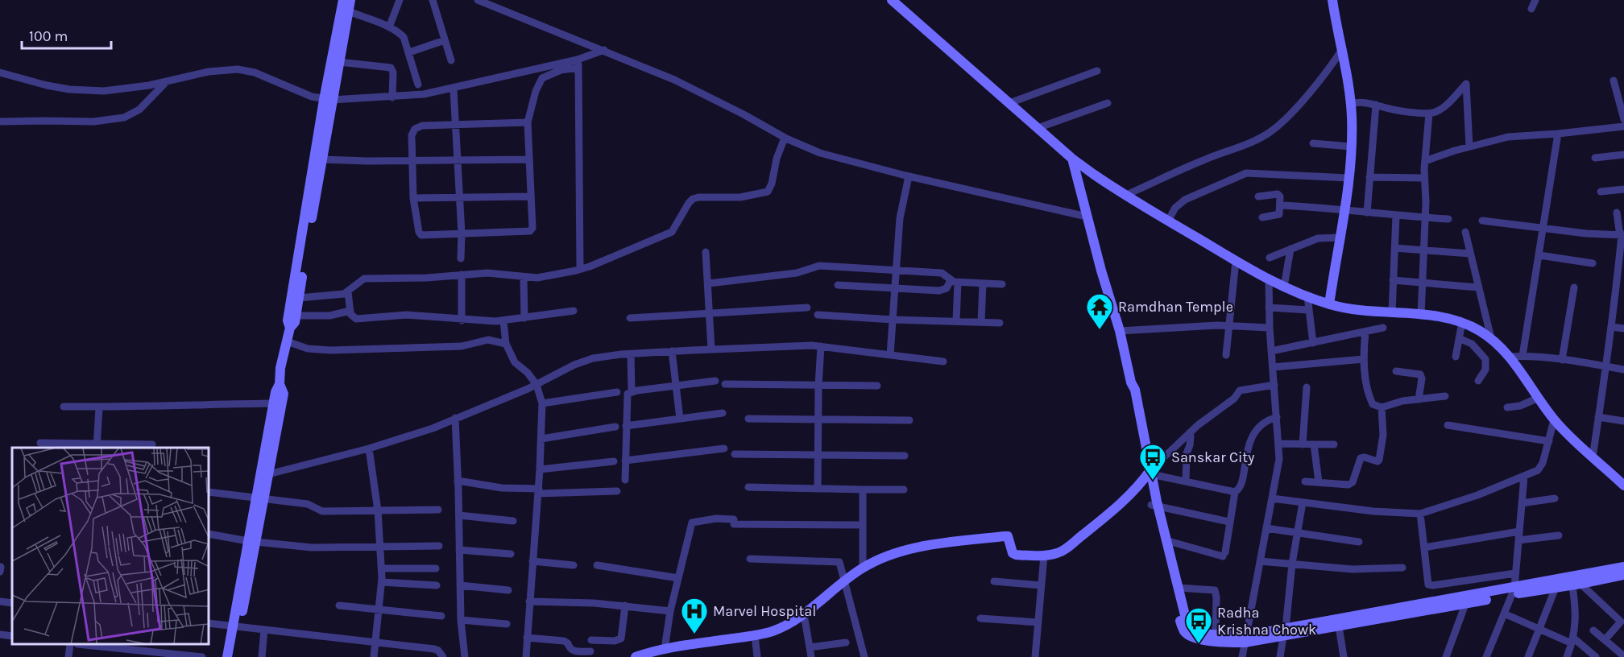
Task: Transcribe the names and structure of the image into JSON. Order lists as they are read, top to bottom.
{
  "places": {
    "temple": ["Ramdhan Temple"],
    "bus stop": ["Sanskar City", "Radha Krishna Chowk"],
    "hospital": ["Marvel Hospital"]
  },
  "scale_bar": "100 m"
}
